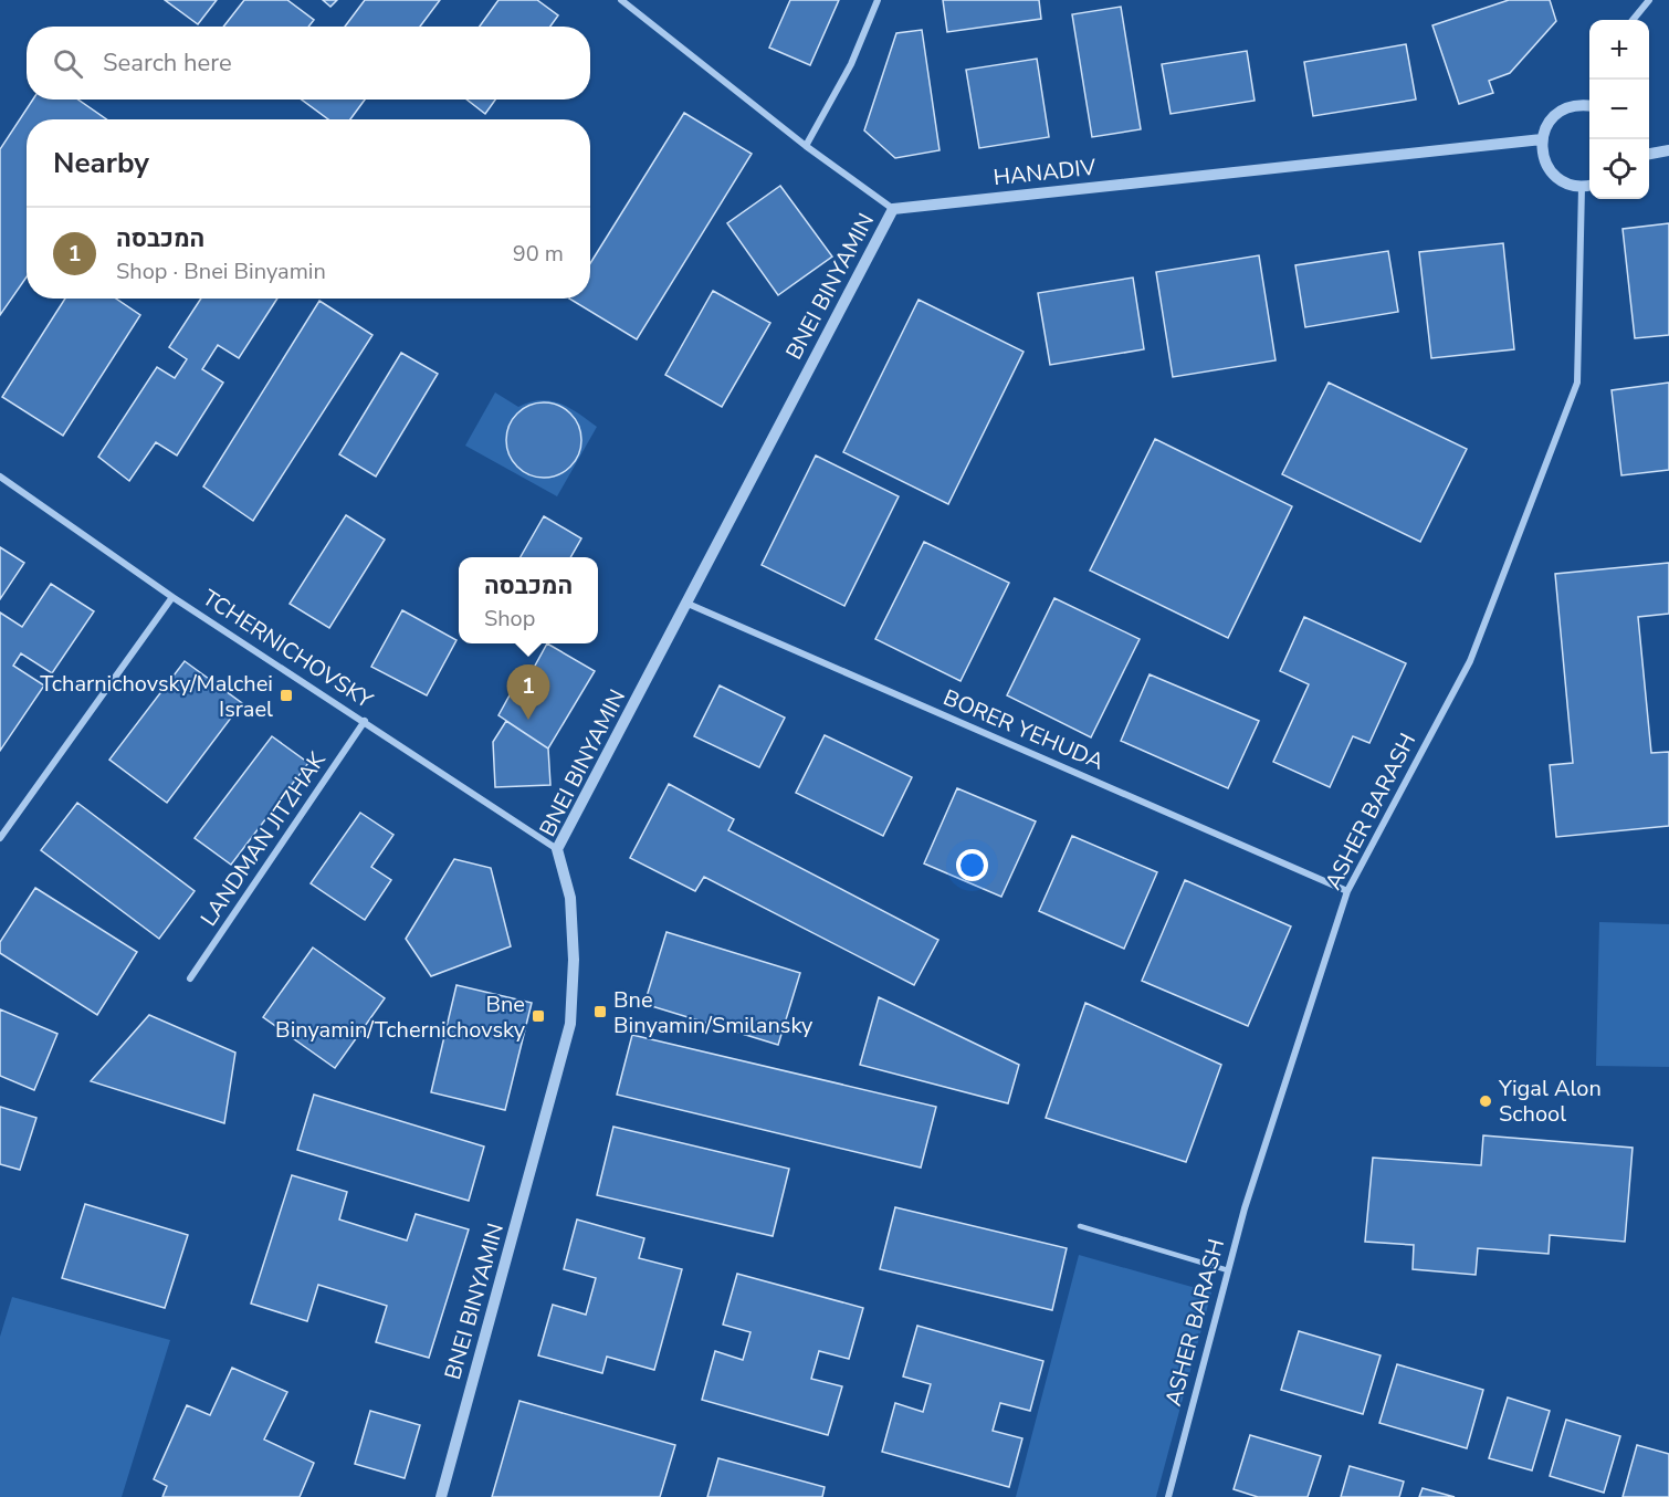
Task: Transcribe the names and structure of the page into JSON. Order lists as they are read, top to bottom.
{
  "streets": {
    "street": [
      "HANADIV",
      "BNEI BINYAMIN",
      "TCHERNICHOVSKY",
      "BORER YEHUDA",
      "ASHER BARASH",
      "LANDMAN JITZHAK"
    ]
  },
  "crossings": [
    ["HANADIV", "BNEI BINYAMIN"],
    ["BNEI BINYAMIN", "TCHERNICHOVSKY"],
    ["BNEI BINYAMIN", "BORER YEHUDA"],
    ["TCHERNICHOVSKY", "LANDMAN JITZHAK"],
    ["BORER YEHUDA", "ASHER BARASH"]
  ],
  "places": {
    "transit": ["Tcharnichovsky/Malchei Israel", "Bne Binyamin/Smilansky", "Bne Binyamin/Tchernichovsky"],
    "other": ["Yigal Alon School"]
  },
  "page": {
    "map_buttons": ["+", "−"],
    "search": "Search here",
    "heading": "Nearby",
    "list": [
      {
        "mark": "1",
        "name": "המכבסה",
        "note": "Shop · Bnei Binyamin",
        "value": "90 m"
      }
    ],
    "popup": ["המכבסה", "Shop"],
    "pins": "1"
  }
}
